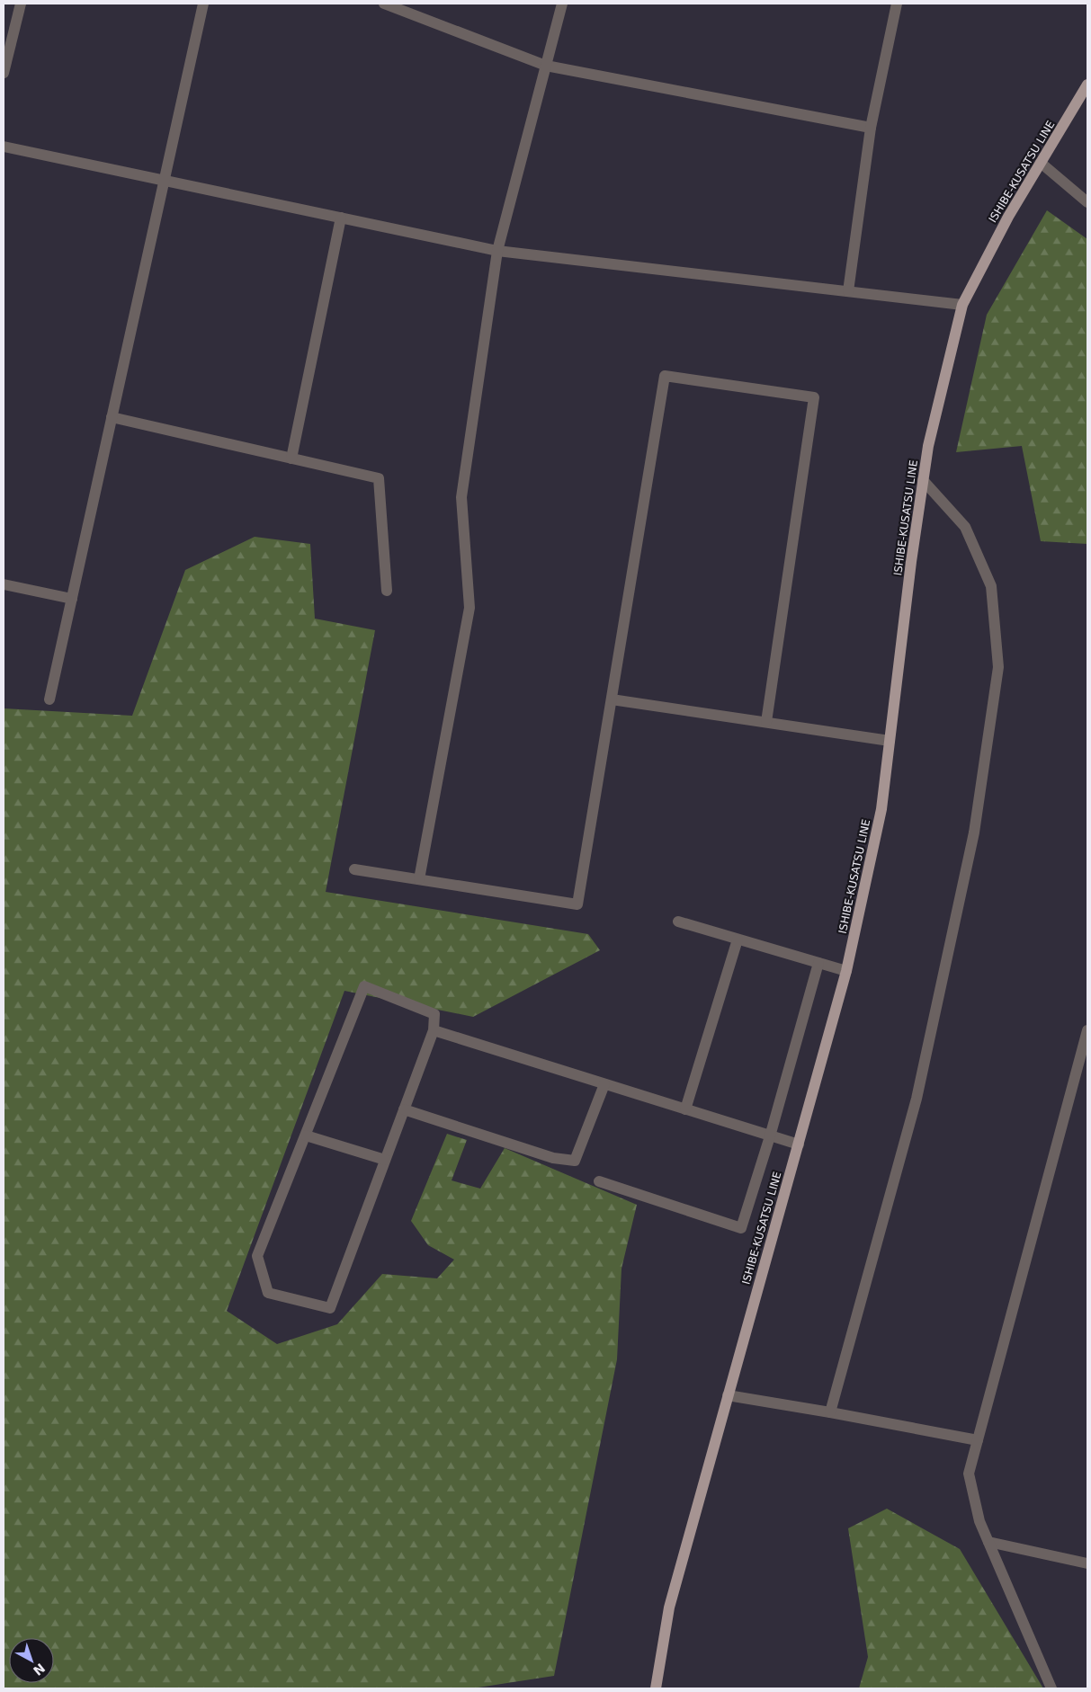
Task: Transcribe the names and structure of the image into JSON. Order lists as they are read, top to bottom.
{
  "streets": {
    "main road": ["ISHIBE-KUSATSU LINE"]
  },
  "north": "bottom right"
}
